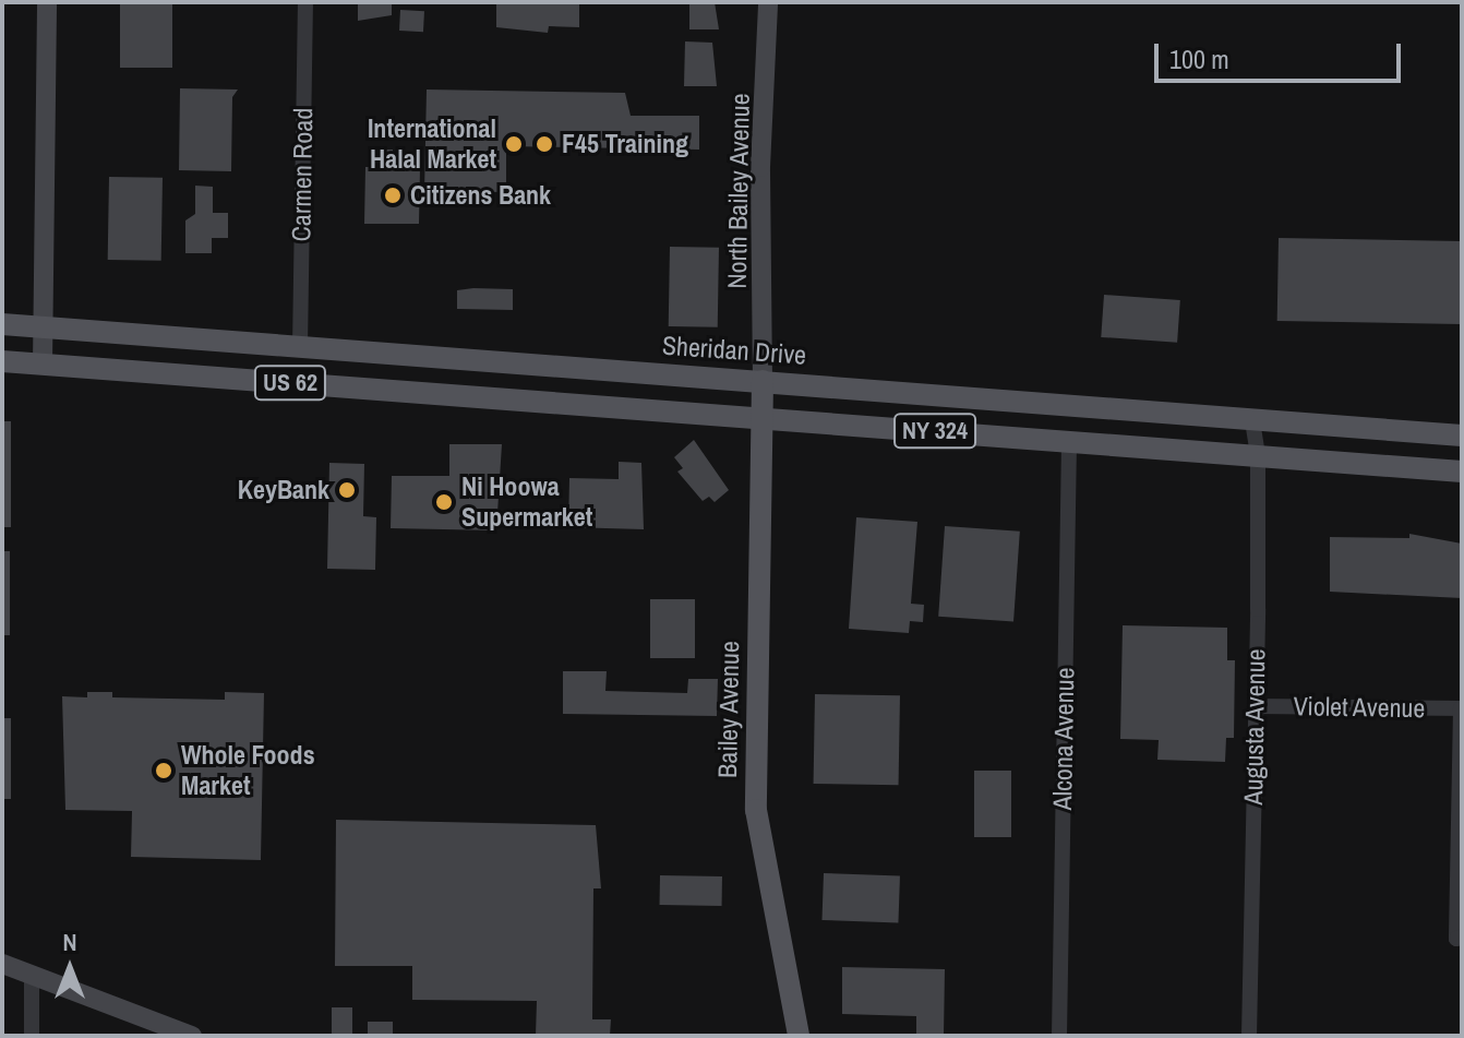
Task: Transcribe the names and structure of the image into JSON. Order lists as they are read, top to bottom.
{
  "streets": {
    "main road": [
      "Sheridan Drive",
      "US 62",
      "NY 324",
      "Bailey Avenue"
    ],
    "street": [
      "Carmen Road",
      "North Bailey Avenue",
      "Violet Avenue",
      "Augusta Avenue",
      "Alcona Avenue"
    ]
  },
  "crossings": [
    ["Carmen Road", "Sheridan Drive"],
    ["North Bailey Avenue", "Sheridan Drive"],
    ["North Bailey Avenue", "Bailey Avenue"],
    ["Sheridan Drive", "Bailey Avenue"],
    ["Sheridan Drive", "Augusta Avenue"],
    ["US 62", "NY 324"],
    ["US 62", "Bailey Avenue"],
    ["NY 324", "Bailey Avenue"],
    ["NY 324", "Augusta Avenue"],
    ["NY 324", "Alcona Avenue"],
    ["Violet Avenue", "Augusta Avenue"]
  ],
  "places": [
    "International Halal Market",
    "F45 Training",
    "Citizens Bank",
    "KeyBank",
    "Ni Hoowa Supermarket",
    "Whole Foods Market"
  ],
  "scale_bar": "100 m",
  "north": "top"
}
